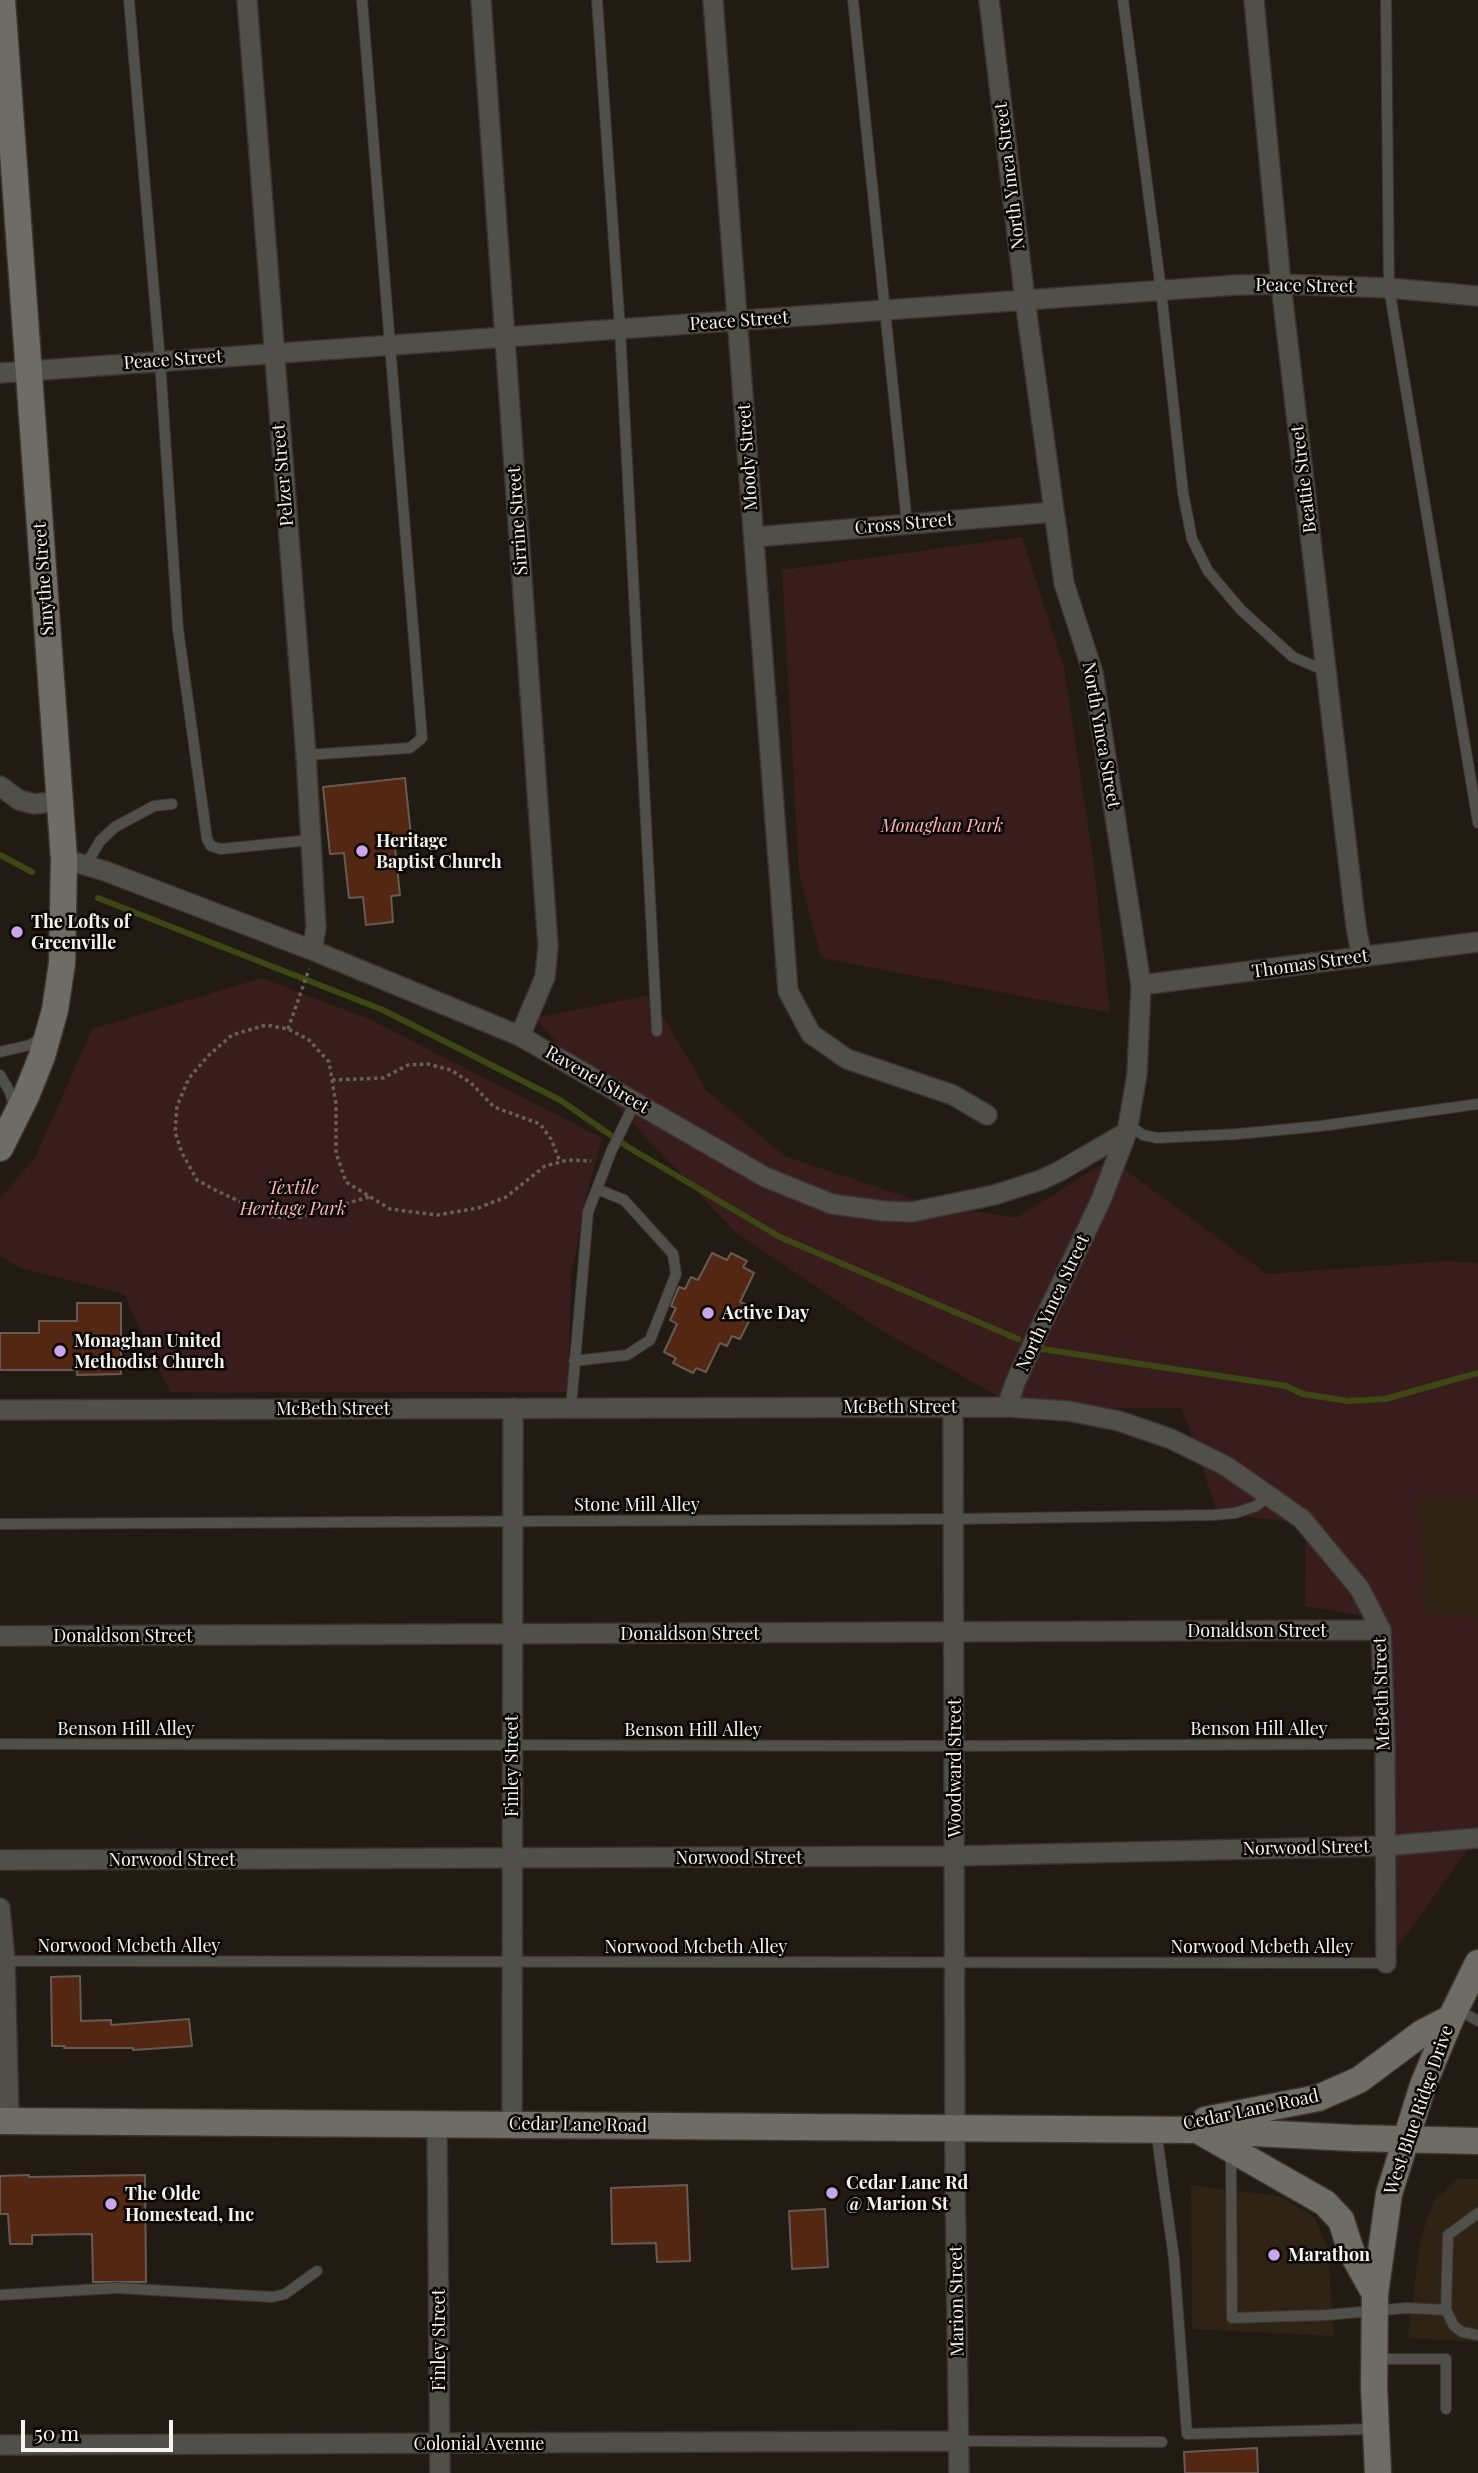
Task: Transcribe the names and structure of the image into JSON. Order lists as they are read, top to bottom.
{
  "streets": {
    "main road": ["Smythe Street", "Cedar Lane Road", "West Blue Ridge Drive"],
    "street": [
      "North Ymca Street",
      "Peace Street",
      "Moody Street",
      "Pelzer Street",
      "Beattie Street",
      "Sirrine Street",
      "Cross Street",
      "Thomas Street",
      "Ravenel Street",
      "McBeth Street",
      "Donaldson Street",
      "Finley Street",
      "Woodward Street",
      "Norwood Street",
      "Marion Street",
      "Colonial Avenue"
    ],
    "lane": ["Stone Mill Alley", "Benson Hill Alley", "Norwood Mcbeth Alley"]
  },
  "crossings": [
    ["North Ymca Street", "Peace Street"],
    ["North Ymca Street", "Cross Street"],
    ["North Ymca Street", "Thomas Street"],
    ["North Ymca Street", "Ravenel Street"],
    ["North Ymca Street", "McBeth Street"],
    ["Peace Street", "Moody Street"],
    ["Peace Street", "Pelzer Street"],
    ["Peace Street", "Beattie Street"],
    ["Peace Street", "Sirrine Street"],
    ["Peace Street", "Smythe Street"],
    ["Moody Street", "Cross Street"],
    ["Pelzer Street", "Ravenel Street"],
    ["Beattie Street", "Thomas Street"],
    ["Sirrine Street", "Ravenel Street"],
    ["Smythe Street", "Ravenel Street"],
    ["McBeth Street", "Stone Mill Alley"],
    ["McBeth Street", "Donaldson Street"],
    ["McBeth Street", "Benson Hill Alley"],
    ["McBeth Street", "Finley Street"],
    ["McBeth Street", "Woodward Street"],
    ["McBeth Street", "Norwood Street"],
    ["McBeth Street", "Norwood Mcbeth Alley"],
    ["Stone Mill Alley", "Finley Street"],
    ["Stone Mill Alley", "Woodward Street"],
    ["Donaldson Street", "Finley Street"],
    ["Donaldson Street", "Woodward Street"],
    ["Benson Hill Alley", "Finley Street"],
    ["Benson Hill Alley", "Woodward Street"],
    ["Finley Street", "Norwood Street"],
    ["Finley Street", "Norwood Mcbeth Alley"],
    ["Finley Street", "Cedar Lane Road"],
    ["Finley Street", "Colonial Avenue"],
    ["Woodward Street", "Norwood Street"],
    ["Woodward Street", "Norwood Mcbeth Alley"],
    ["Woodward Street", "Cedar Lane Road"],
    ["Woodward Street", "Marion Street"],
    ["Cedar Lane Road", "West Blue Ridge Drive"],
    ["Cedar Lane Road", "Marion Street"],
    ["Marion Street", "Colonial Avenue"]
  ],
  "parks": ["Monaghan Park", "Textile Heritage Park"],
  "places": [
    "Heritage Baptist Church",
    "The Lofts of Greenville",
    "Active Day",
    "Monaghan United Methodist Church",
    "Cedar Lane Rd @ Marion St",
    "The Olde Homestead, Inc",
    "Marathon"
  ],
  "scale_bar": "50 m"
}
